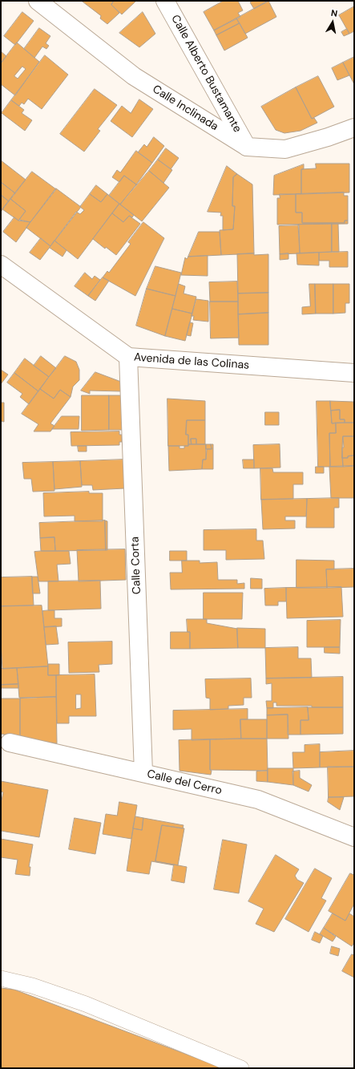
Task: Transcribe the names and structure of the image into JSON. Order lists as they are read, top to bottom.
{
  "streets": {
    "street": [
      "Calle Alberto Bustamante",
      "Calle Inclinada",
      "Avenida de las Colinas",
      "Calle Corta",
      "Calle del Cerro"
    ]
  },
  "crossings": [
    ["Calle Alberto Bustamante", "Calle Inclinada"],
    ["Avenida de las Colinas", "Calle Corta"],
    ["Calle Corta", "Calle del Cerro"]
  ],
  "north": "top"
}
